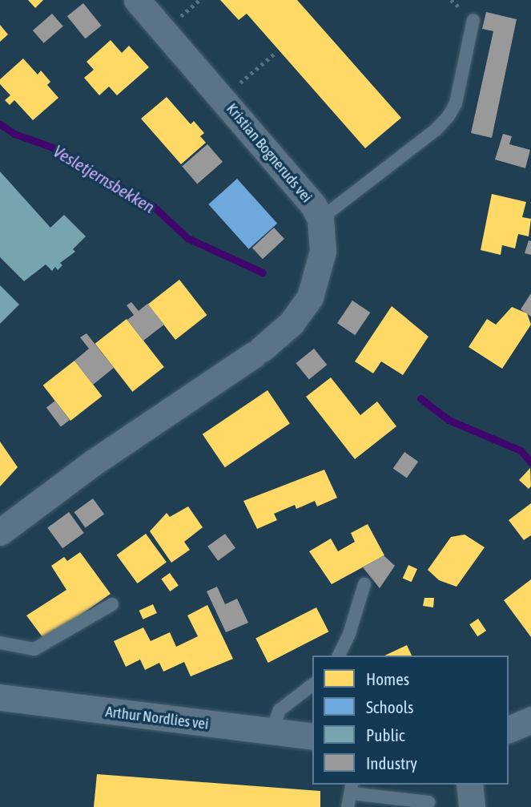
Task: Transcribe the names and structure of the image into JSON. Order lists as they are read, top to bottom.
{
  "streets": {
    "street": ["Kristian Bogneruds vei", "Arthur Nordlies vei"]
  },
  "water": ["Vesletjernsbekken"],
  "legend": [
    "Homes",
    "Schools",
    "Public",
    "Industry"
  ]
}
